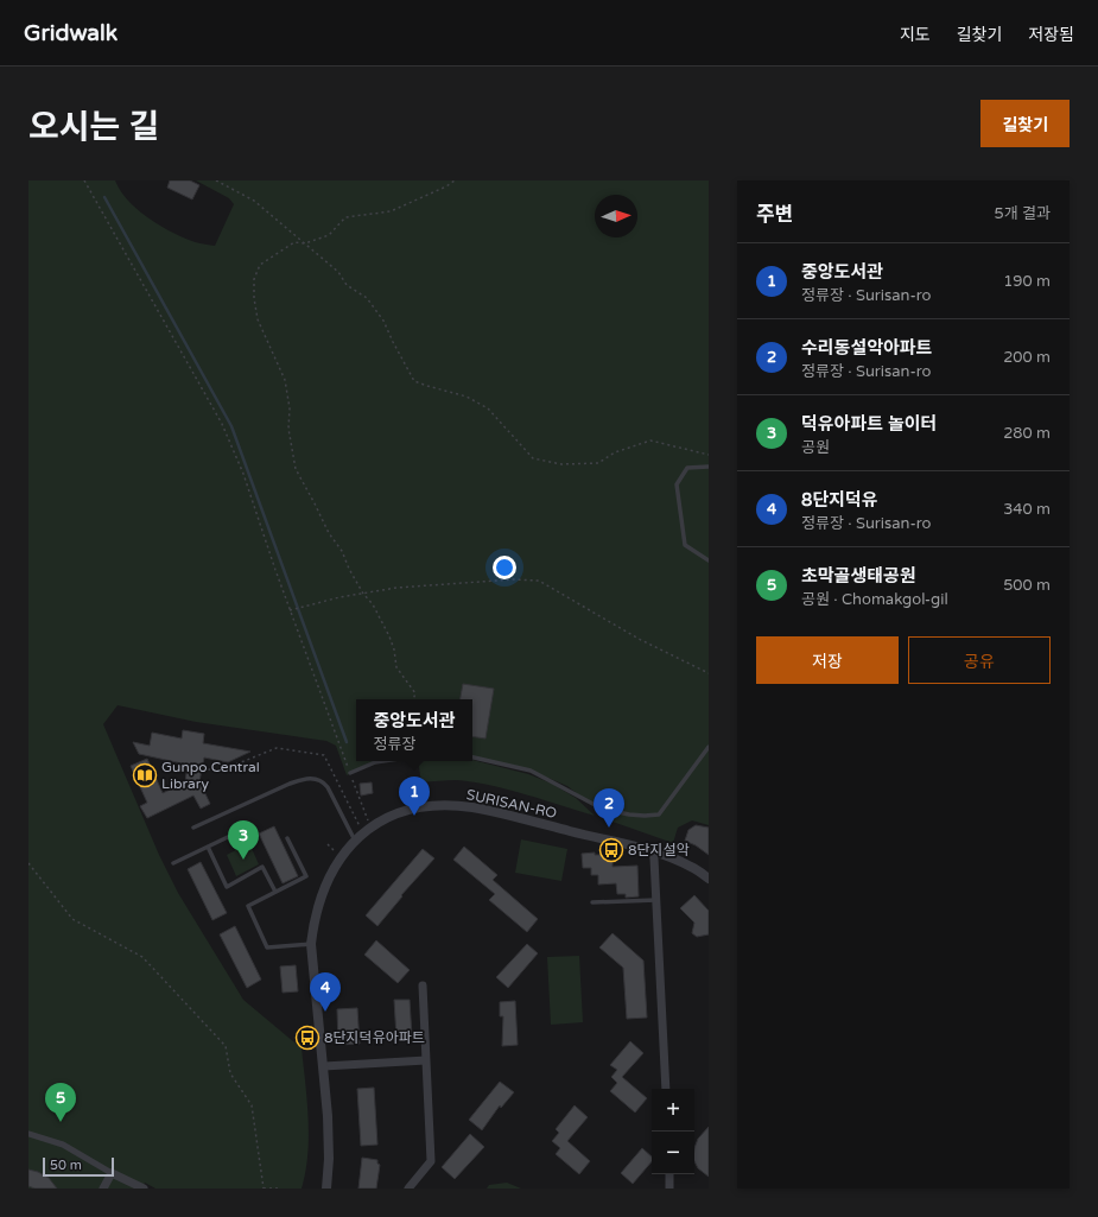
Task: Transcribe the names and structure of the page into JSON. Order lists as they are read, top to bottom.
{
  "streets": {
    "street": ["SURISAN-RO"]
  },
  "places": {
    "library": ["Gunpo Central Library"],
    "bus stop": ["8단지설악", "8단지덕유아파트"]
  },
  "scale_bar": "50 m",
  "north": "right",
  "page": {
    "header": "Gridwalk",
    "nav": ["지도", "길찾기", "저장됨"],
    "title": "오시는 길",
    "buttons": [
      "길찾기",
      ["저장", "공유"]
    ],
    "heading": ["주변", "5개 결과"],
    "list": [
      {
        "mark": "1",
        "name": "중앙도서관",
        "note": "정류장 · Surisan-ro",
        "value": "190 m"
      },
      {
        "mark": "2",
        "name": "수리동설악아파트",
        "note": "정류장 · Surisan-ro",
        "value": "200 m"
      },
      {
        "mark": "3",
        "name": "덕유아파트 놀이터",
        "note": "공원",
        "value": "280 m"
      },
      {
        "mark": "4",
        "name": "8단지덕유",
        "note": "정류장 · Surisan-ro",
        "value": "340 m"
      },
      {
        "mark": "5",
        "name": "초막골생태공원",
        "note": "공원 · Chomakgol-gil",
        "value": "500 m"
      }
    ],
    "popup": ["중앙도서관", "정류장"],
    "pins": [
      "1",
      "2",
      "3",
      "4",
      "5"
    ],
    "map_buttons": ["+", "−"],
    "scale": "50 m"
  }
}
